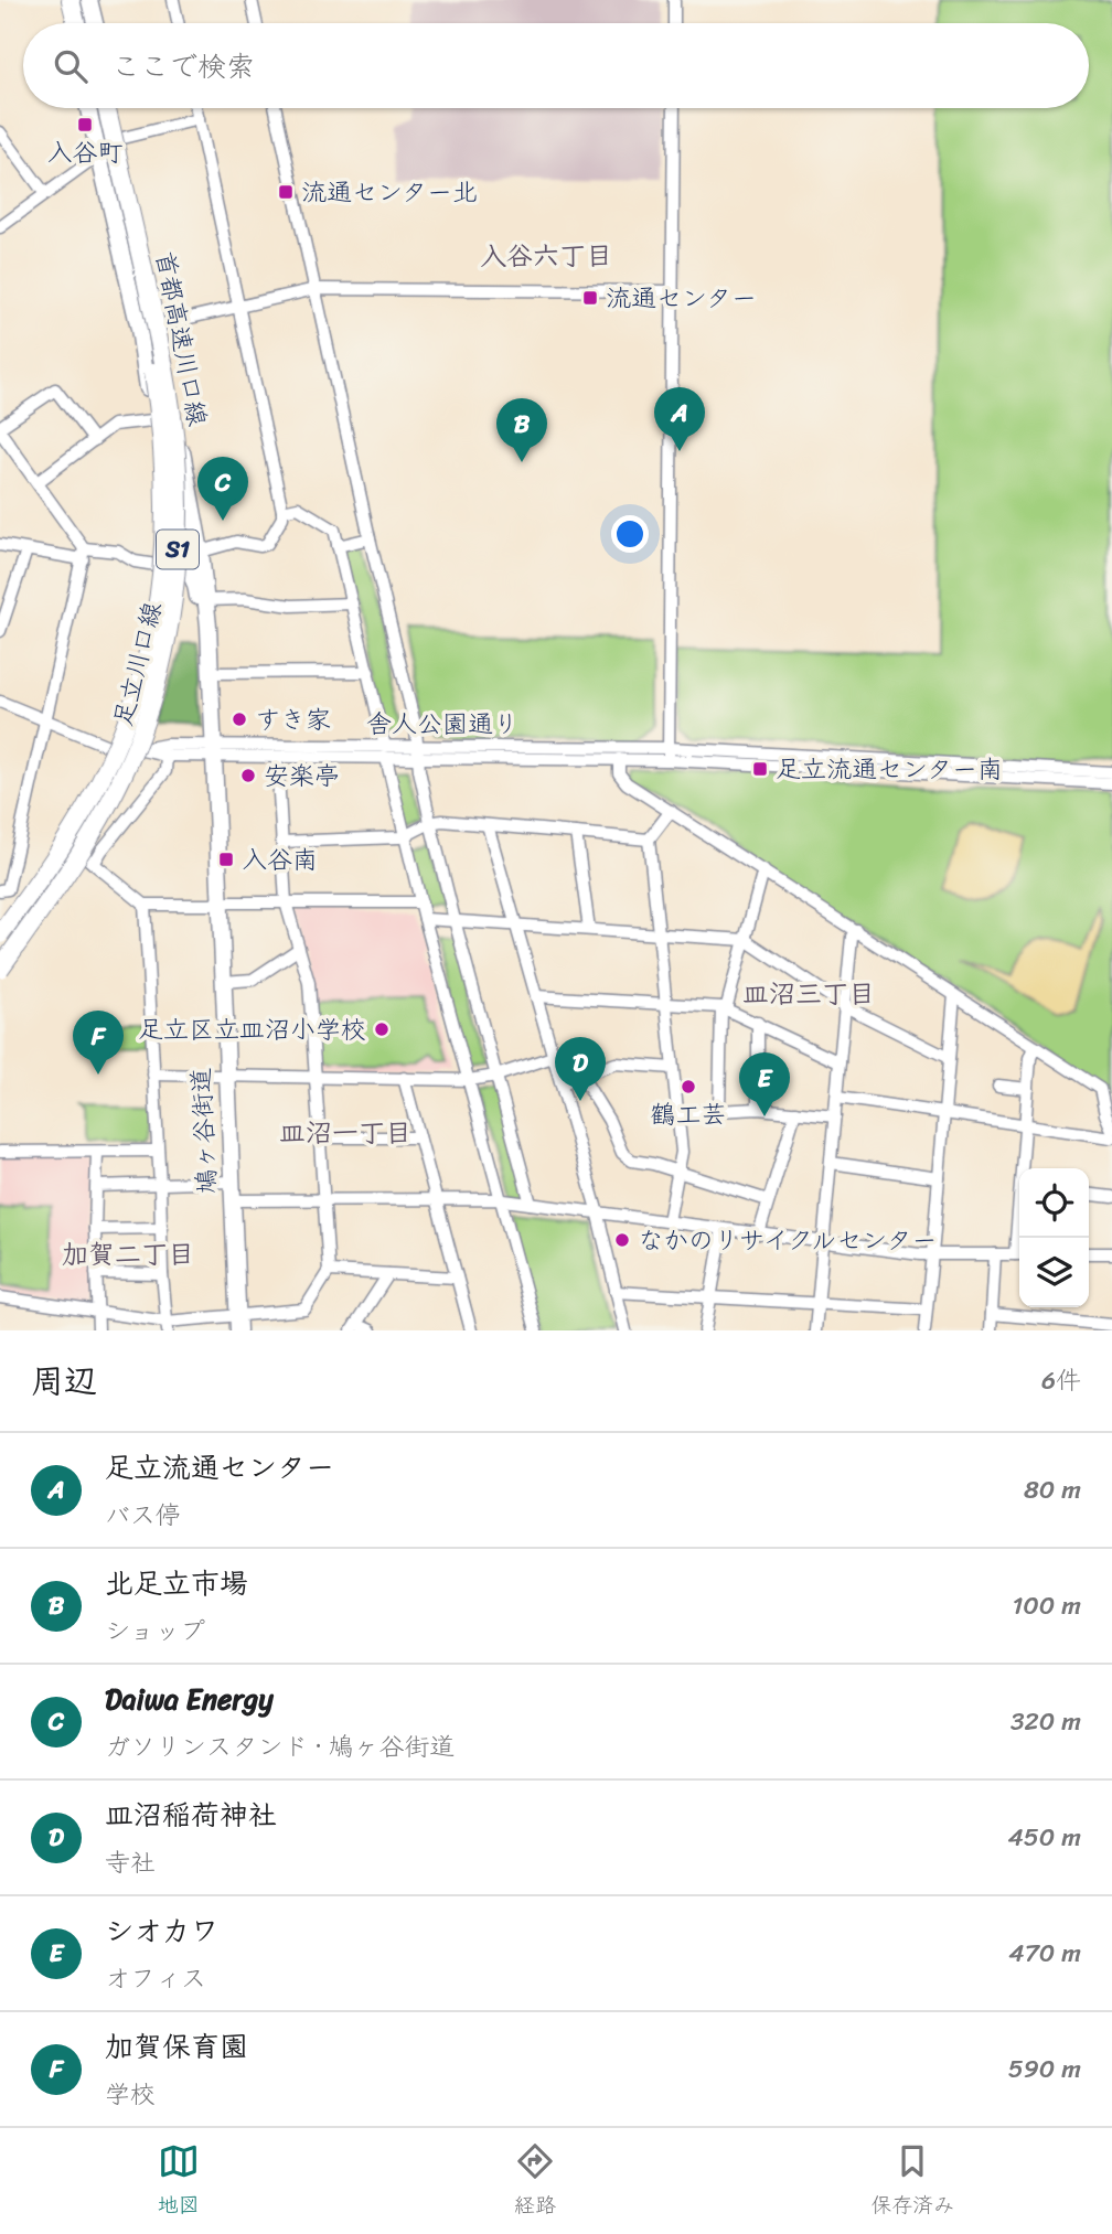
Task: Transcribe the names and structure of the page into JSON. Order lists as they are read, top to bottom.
{
  "streets": {
    "highway": ["首都高速川口線", "S1"],
    "main road": ["足立川口線", "鳩ヶ谷街道"],
    "street": ["舎人公園通り"]
  },
  "crossings": [
    ["足立川口線", "舎人公園通り"],
    ["足立川口線", "鳩ヶ谷街道"],
    ["舎人公園通り", "鳩ヶ谷街道"]
  ],
  "districts": [
    "入谷六丁目",
    "皿沼三丁目",
    "皿沼一丁目",
    "加賀二丁目"
  ],
  "places": {
    "transit": [
      "入谷町",
      "流通センター北",
      "流通センター",
      "足立流通センター南",
      "入谷南"
    ],
    "other": [
      "すき家",
      "安楽亭",
      "足立区立皿沼小学校",
      "鶴工芸",
      "なかのリサイクルセンター"
    ]
  },
  "page": {
    "search": "ここで検索",
    "pins": [
      "A",
      "B",
      "C",
      "F",
      "D",
      "E"
    ],
    "heading": ["周辺", "6件"],
    "list": [
      {
        "mark": "A",
        "name": "足立流通センター",
        "note": "バス停",
        "value": "80 m"
      },
      {
        "mark": "B",
        "name": "北足立市場",
        "note": "ショップ",
        "value": "100 m"
      },
      {
        "mark": "C",
        "name": "Daiwa Energy",
        "note": "ガソリンスタンド · 鳩ヶ谷街道",
        "value": "320 m"
      },
      {
        "mark": "D",
        "name": "皿沼稲荷神社",
        "note": "寺社",
        "value": "450 m"
      },
      {
        "mark": "E",
        "name": "シオカワ",
        "note": "オフィス",
        "value": "470 m"
      },
      {
        "mark": "F",
        "name": "加賀保育園",
        "note": "学校",
        "value": "590 m"
      }
    ],
    "nav": ["地図", "経路", "保存済み"]
  }
}
